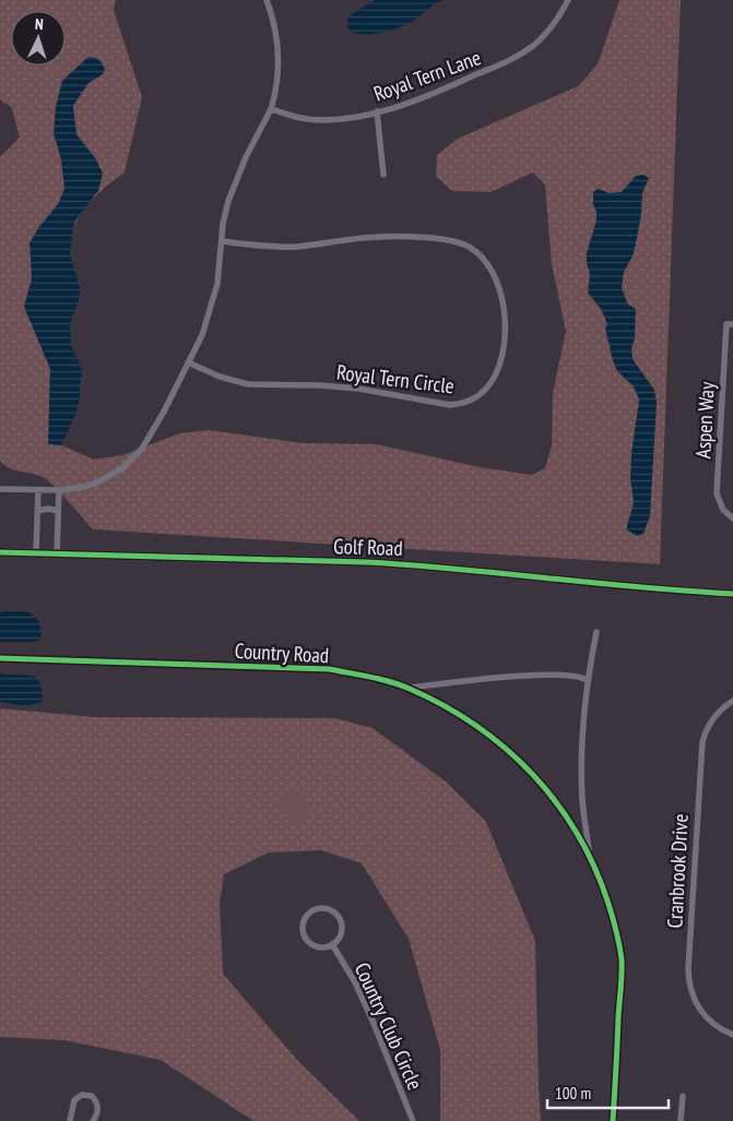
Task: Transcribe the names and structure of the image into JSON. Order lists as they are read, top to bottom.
{
  "streets": {
    "street": [
      "Royal Tern Lane",
      "Royal Tern Circle",
      "Aspen Way",
      "Golf Road",
      "Country Road",
      "Cranbrook Drive",
      "Country Club Circle"
    ]
  },
  "scale_bar": "100 m",
  "north": "top"
}
